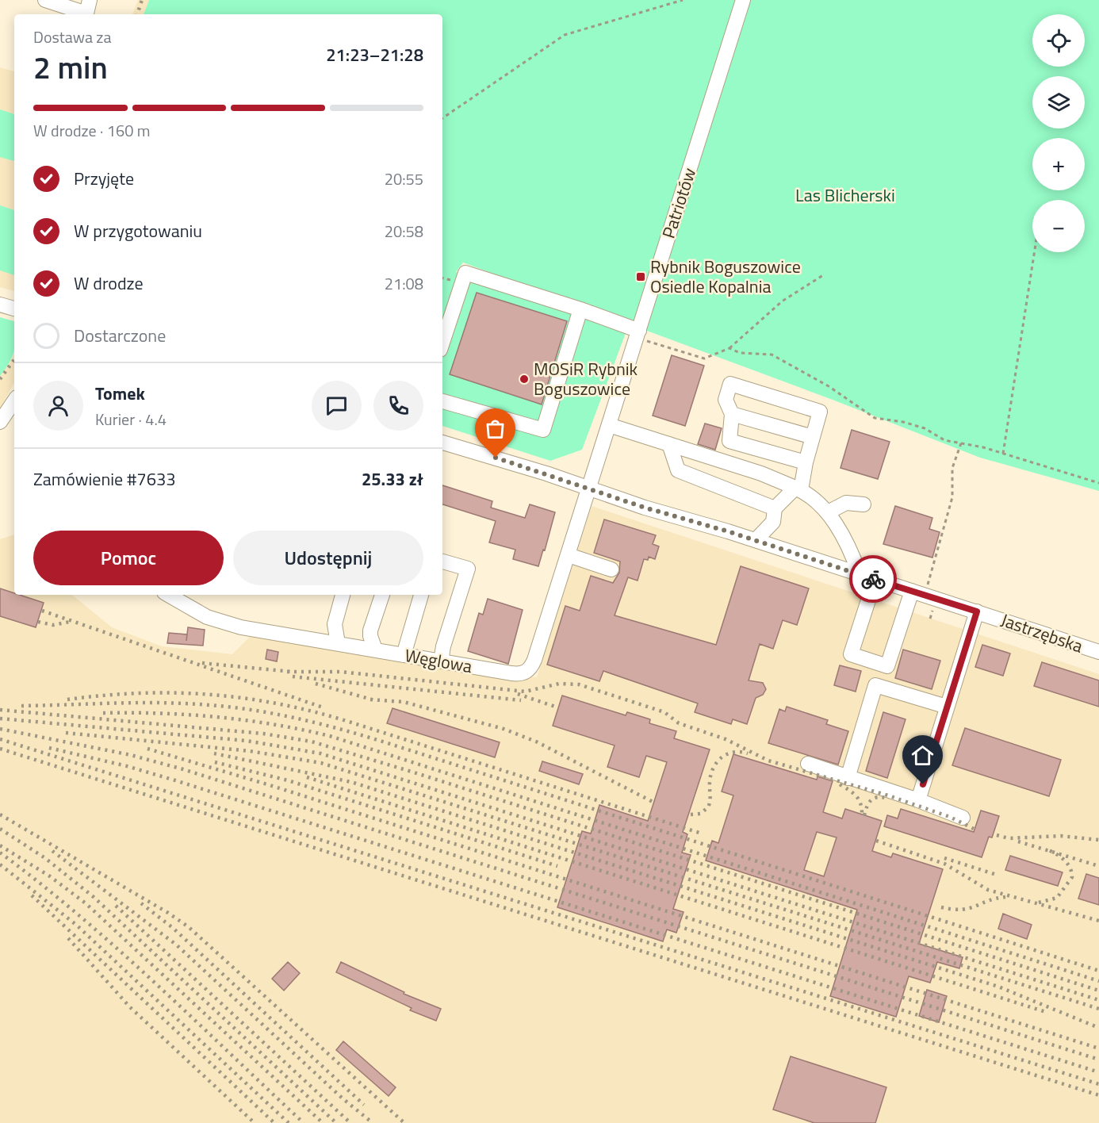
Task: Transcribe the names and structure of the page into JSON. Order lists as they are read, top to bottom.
{
  "streets": {
    "street": ["Patriotów", "Jastrzębska", "Węglowa"]
  },
  "crossings": [
    ["Patriotów", "Jastrzębska"],
    ["Patriotów", "Węglowa"],
    ["Jastrzębska", "Węglowa"]
  ],
  "parks": ["Las Blicherski"],
  "places": {
    "transit": ["Rybnik Boguszowice Osiedle Kopalnia"],
    "other": ["MOSiR Rybnik Boguszowice"]
  },
  "page": {
    "map_buttons": ["+", "−"],
    "heading": ["2 min", "Dostawa za", "21:23–21:28"],
    "panel": [
      "Tomek",
      "Kurier · 4.4",
      "Zamówienie #7633",
      "25.33 zł"
    ],
    "bar": "W drodze · 160 m",
    "list": [
      ["Przyjęte", "20:55"],
      ["W przygotowaniu", "20:58"],
      ["W drodze", "21:08"],
      "Dostarczone"
    ],
    "buttons": ["Pomoc", "Udostępnij"]
  }
}
